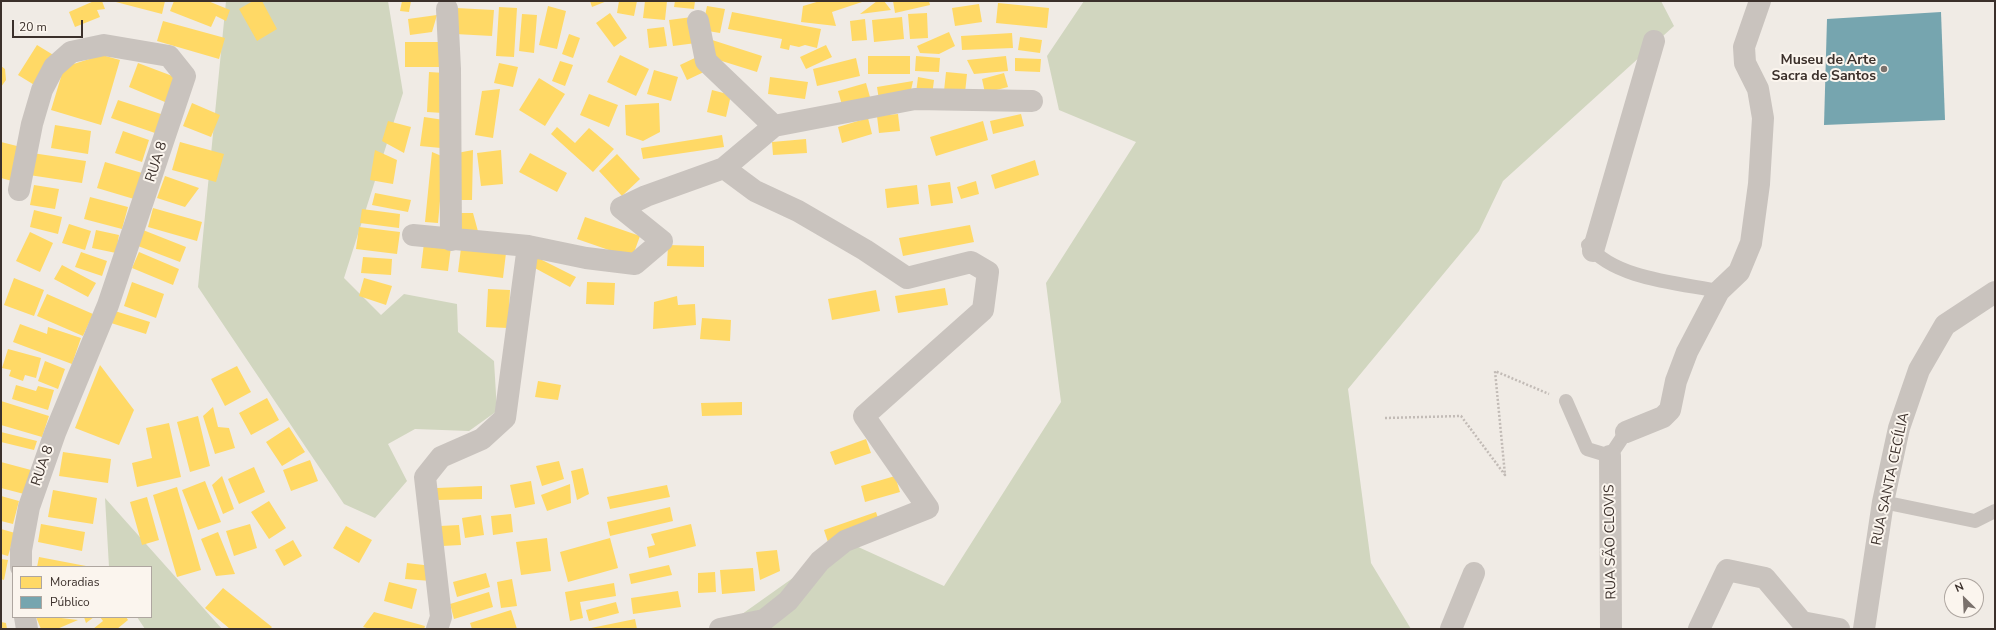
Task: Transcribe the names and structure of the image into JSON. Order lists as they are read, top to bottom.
{
  "streets": {
    "street": ["RUA 8", "RUA SANTA CECÍLIA", "RUA SÃO CLOVIS"]
  },
  "places": ["Museu de Arte Sacra de Santos"],
  "legend": ["Moradias", "Público"],
  "scale_bar": "20 m",
  "north": "top left"
}
